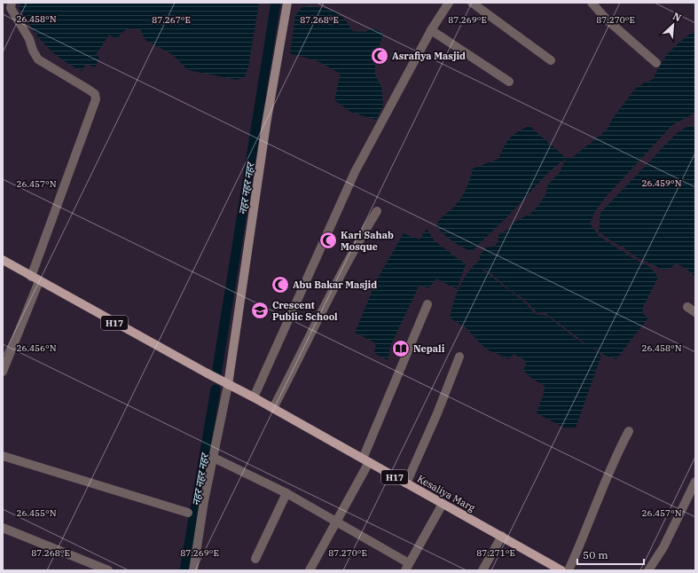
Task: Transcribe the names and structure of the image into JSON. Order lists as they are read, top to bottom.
{
  "streets": {
    "main road": ["H17", "Kesaliya Marg"]
  },
  "crossings": [
    ["H17", "Kesaliya Marg"]
  ],
  "water": ["नहर नहर नहर"],
  "places": {
    "mosque": ["Asrafiya Masjid", "Kari Sahab Mosque", "Abu Bakar Masjid"],
    "school or university": ["Crescent Public School"],
    "library": ["Nepali"]
  },
  "scale_bar": "50 m",
  "north": "top right",
  "coordinates": [
    "26.458°N",
    "87.267°E",
    "87.268°E",
    "87.269°E",
    "87.270°E",
    "26.459°N",
    "26.457°N",
    "26.456°N",
    "26.455°N",
    "87.271°E"
  ]
}
